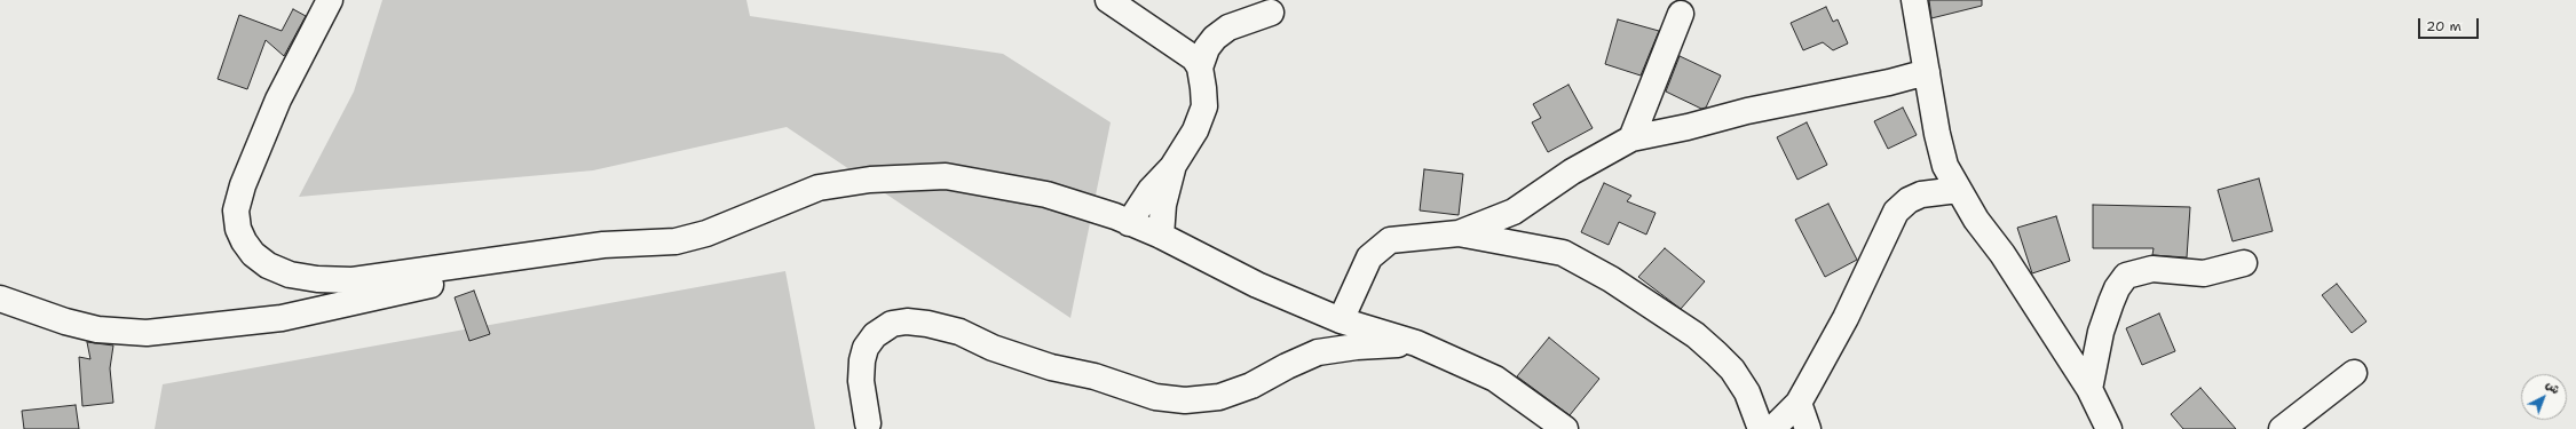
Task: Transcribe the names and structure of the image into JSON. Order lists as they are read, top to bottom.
{
  "scale_bar": "20 m",
  "north": "top right"
}
